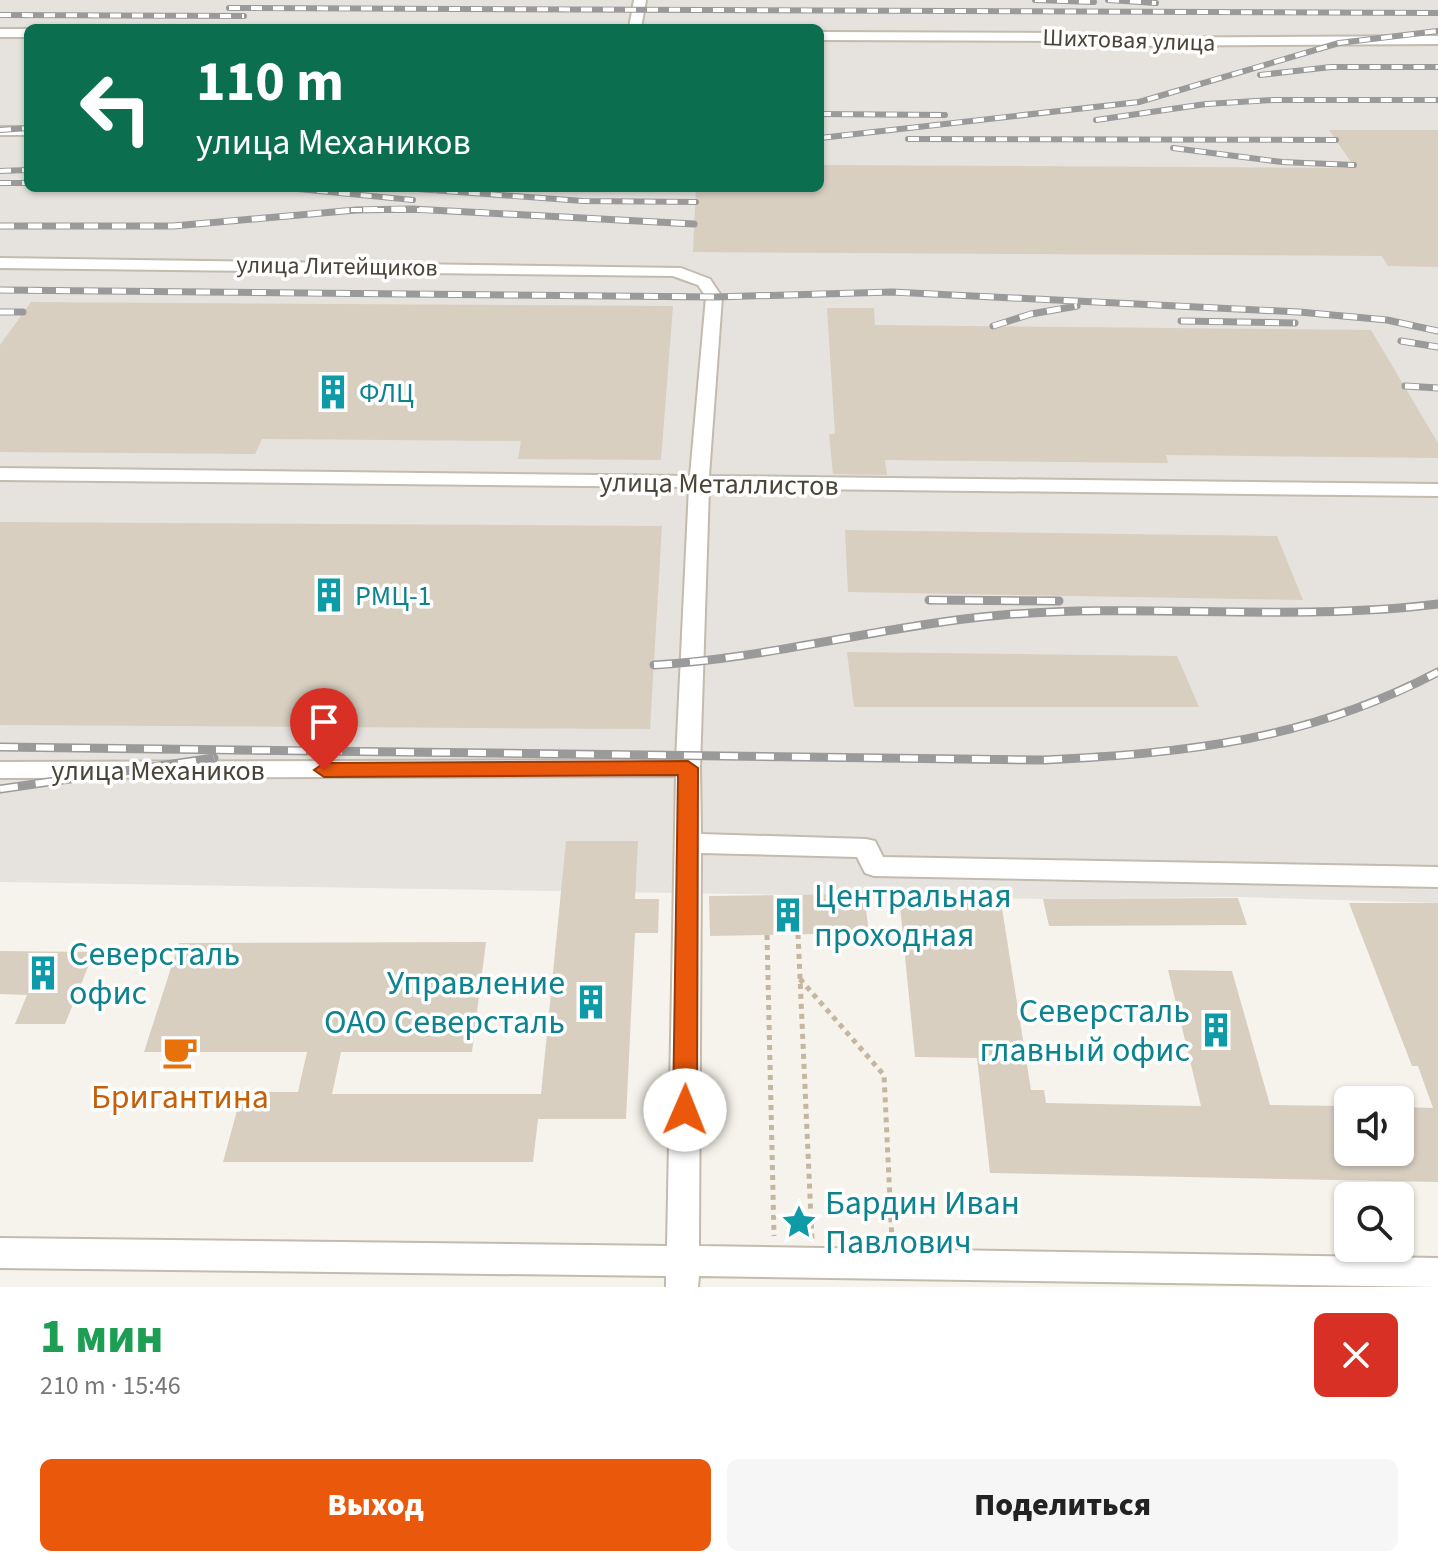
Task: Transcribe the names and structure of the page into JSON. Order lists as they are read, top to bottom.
{
  "streets": {
    "street": [
      "Шихтовая улица",
      "улица Литейщиков",
      "улица Металлистов",
      "улица Механиков"
    ]
  },
  "crossings": [
    ["улица Литейщиков", "улица Металлистов"]
  ],
  "places": {
    "building": [
      "ФЛЦ",
      "РМЦ-1",
      "Центральная проходная",
      "Северсталь офис",
      "Управление OAO Северсталь",
      "Северсталь главный офис"
    ],
    "cafe": ["Бригантина"],
    "place": ["Бардин Иван Павлович"]
  },
  "page": {
    "turn": ["110 m", "улица Механиков"],
    "heading": ["1 мин", "210 m · 15:46"],
    "buttons": ["Выход", "Поделиться"]
  }
}
